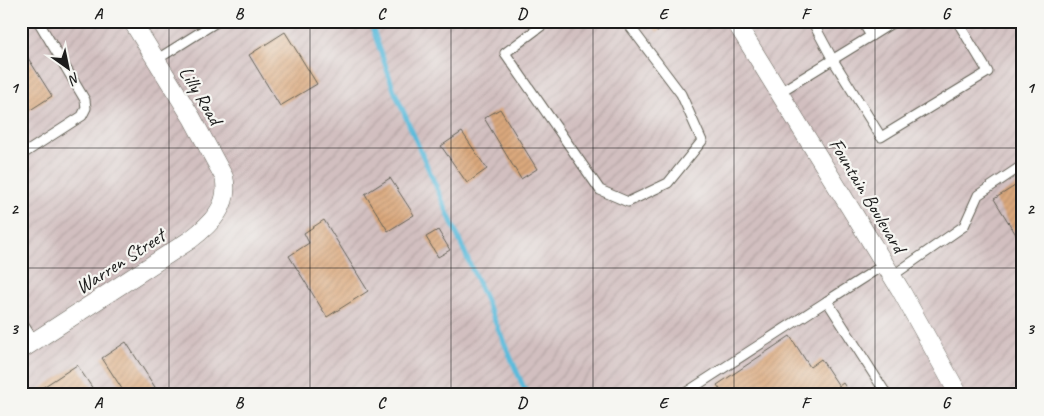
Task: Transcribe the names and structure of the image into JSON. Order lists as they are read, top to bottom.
{
  "streets": {
    "street": ["Lilly Road", "Fountain Boulevard", "Warren Street"]
  },
  "crossings": [
    ["Lilly Road", "Warren Street"]
  ],
  "north": "bottom right",
  "grid": {
    "columns": [
      "A",
      "B",
      "C",
      "D",
      "E",
      "F",
      "G"
    ],
    "rows": ["1", "2", "3"]
  }
}
